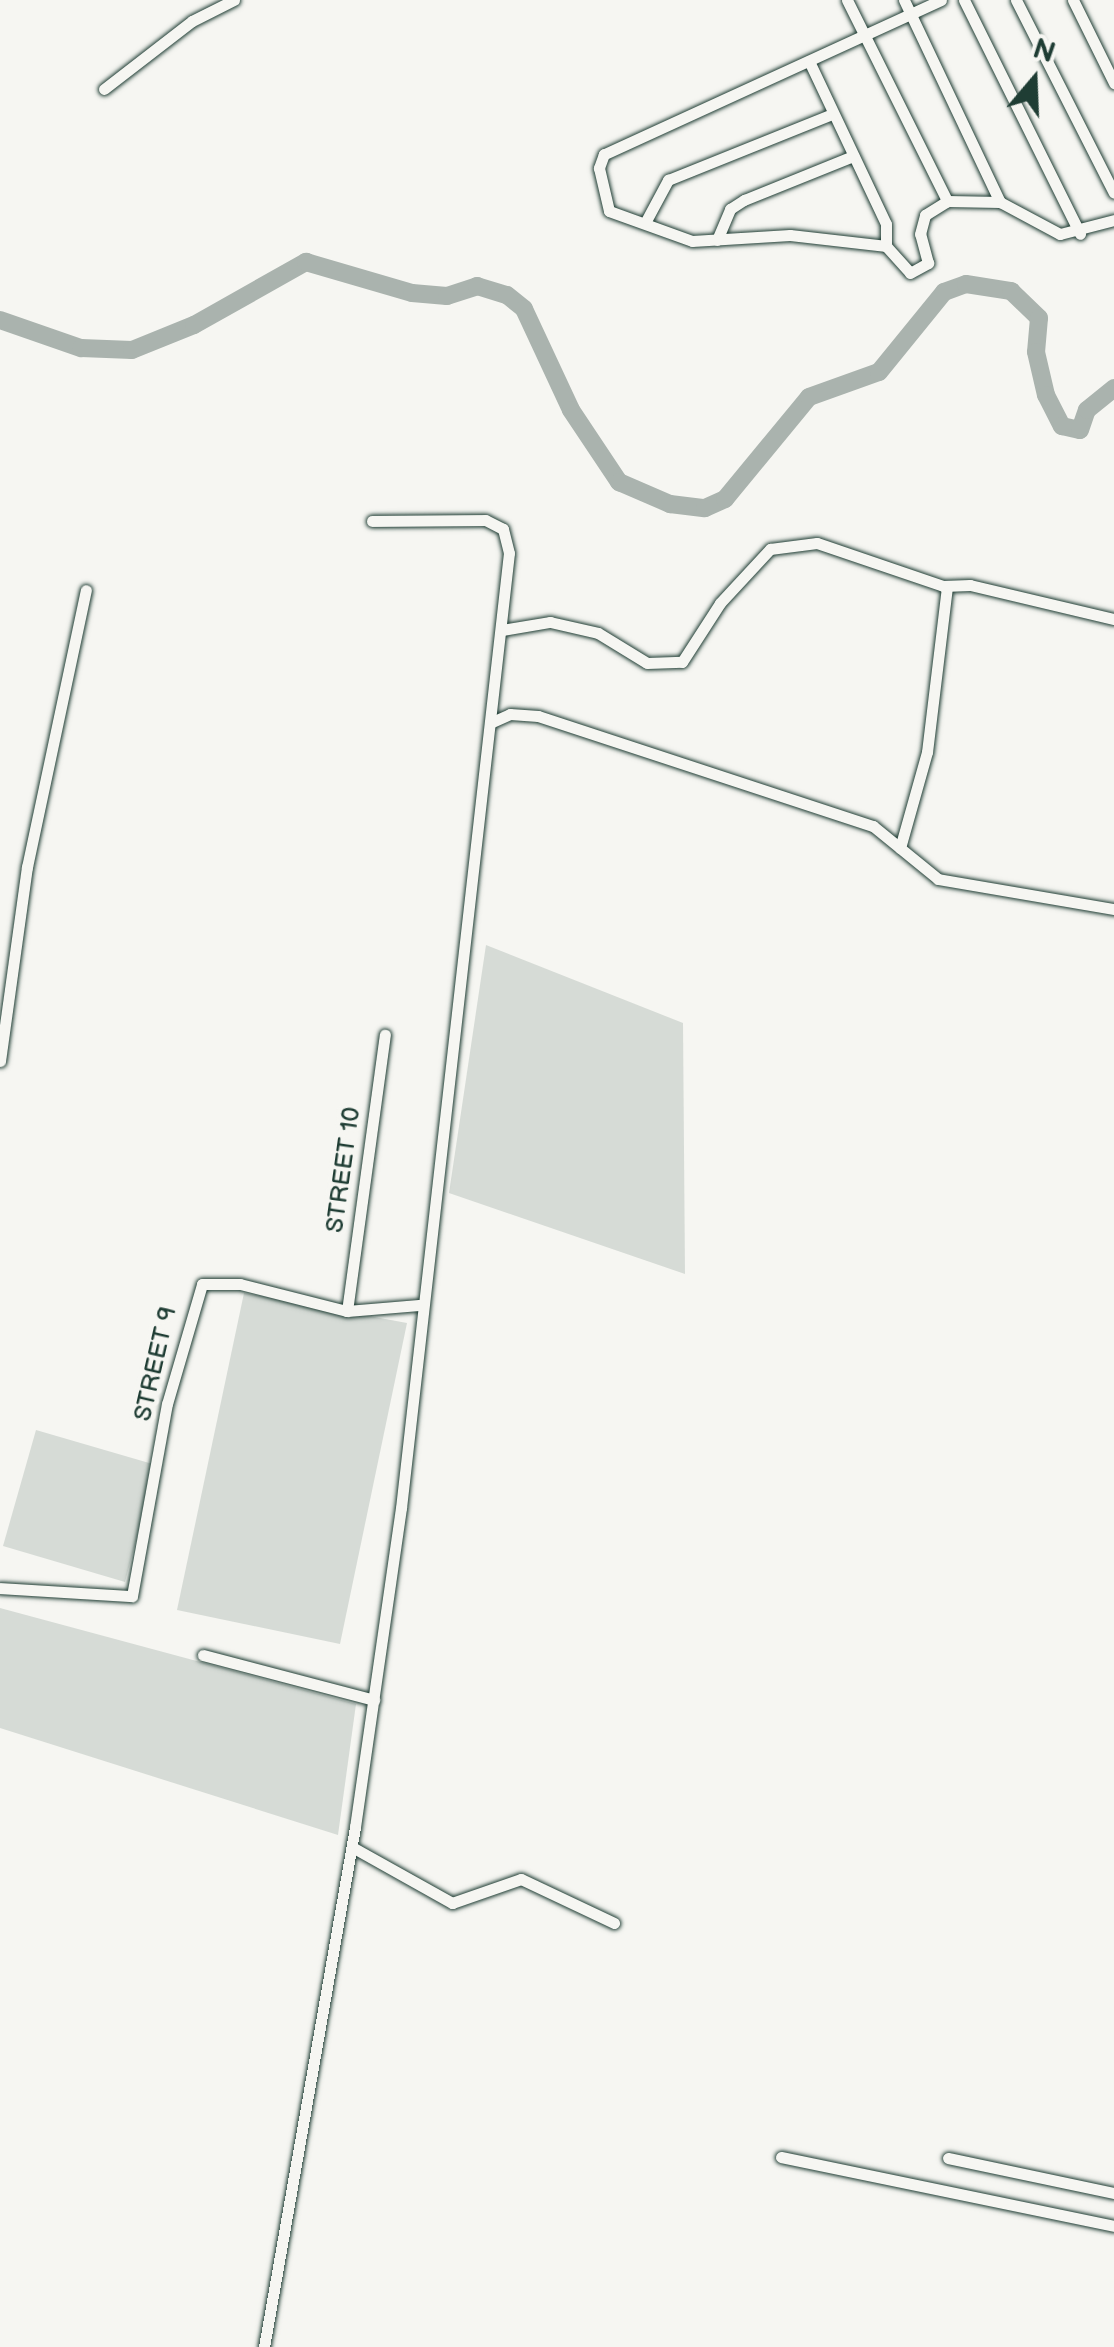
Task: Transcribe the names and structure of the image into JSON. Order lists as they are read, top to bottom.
{
  "streets": {
    "street": ["STREET 10", "STREET 9"]
  },
  "crossings": [
    ["STREET 10", "STREET 9"]
  ],
  "north": "top"
}
